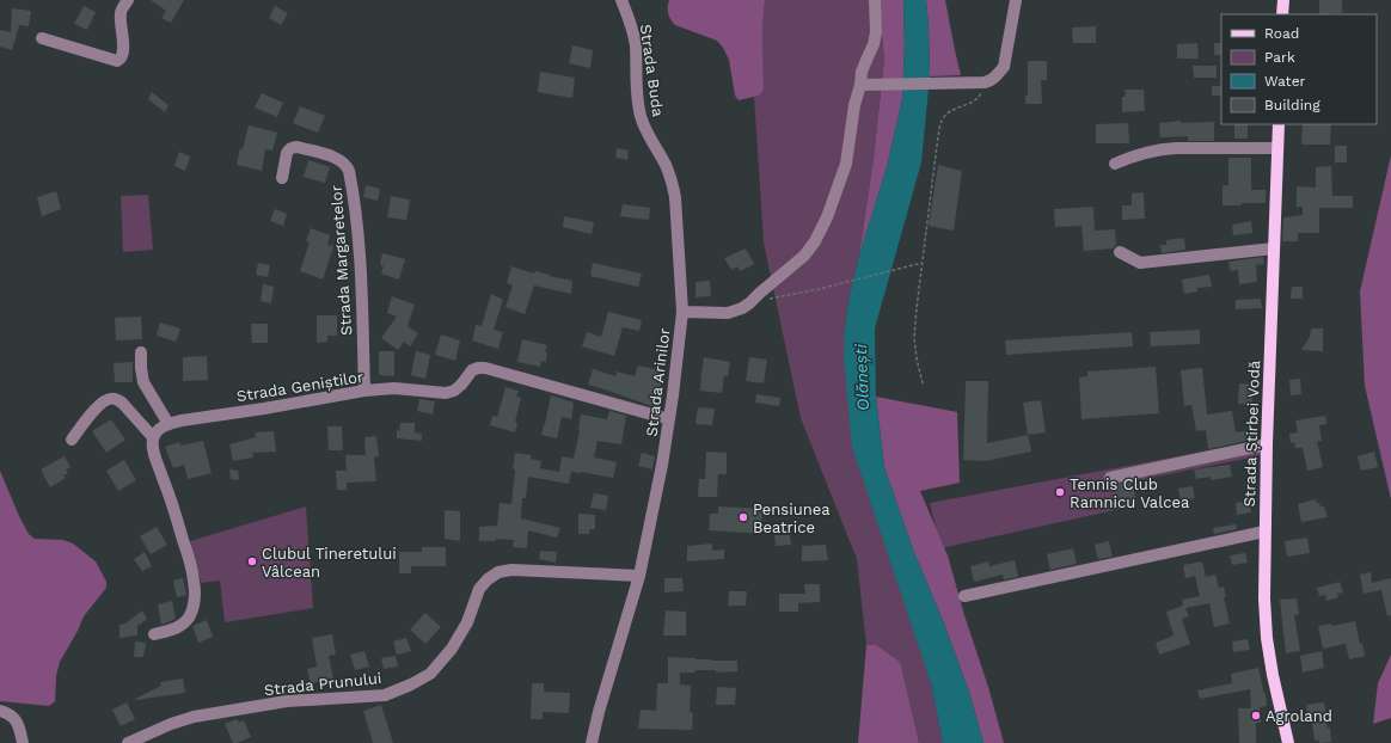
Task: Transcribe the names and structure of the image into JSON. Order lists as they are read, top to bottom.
{
  "streets": {
    "main road": ["Strada Știrbei Vodă"],
    "street": [
      "Strada Buda",
      "Strada Margaretelor",
      "Strada Arinilor",
      "Strada Geniștilor",
      "Strada Prunului"
    ]
  },
  "crossings": [
    ["Strada Buda", "Strada Arinilor"],
    ["Strada Margaretelor", "Strada Geniștilor"],
    ["Strada Arinilor", "Strada Geniștilor"],
    ["Strada Arinilor", "Strada Prunului"]
  ],
  "water": ["Olănești"],
  "places": [
    "Tennis Club Ramnicu Valcea",
    "Pensiunea Beatrice",
    "Clubul Tineretului Vâlcean",
    "Agroland"
  ],
  "legend": [
    "Road",
    "Park",
    "Water",
    "Building"
  ]
}
